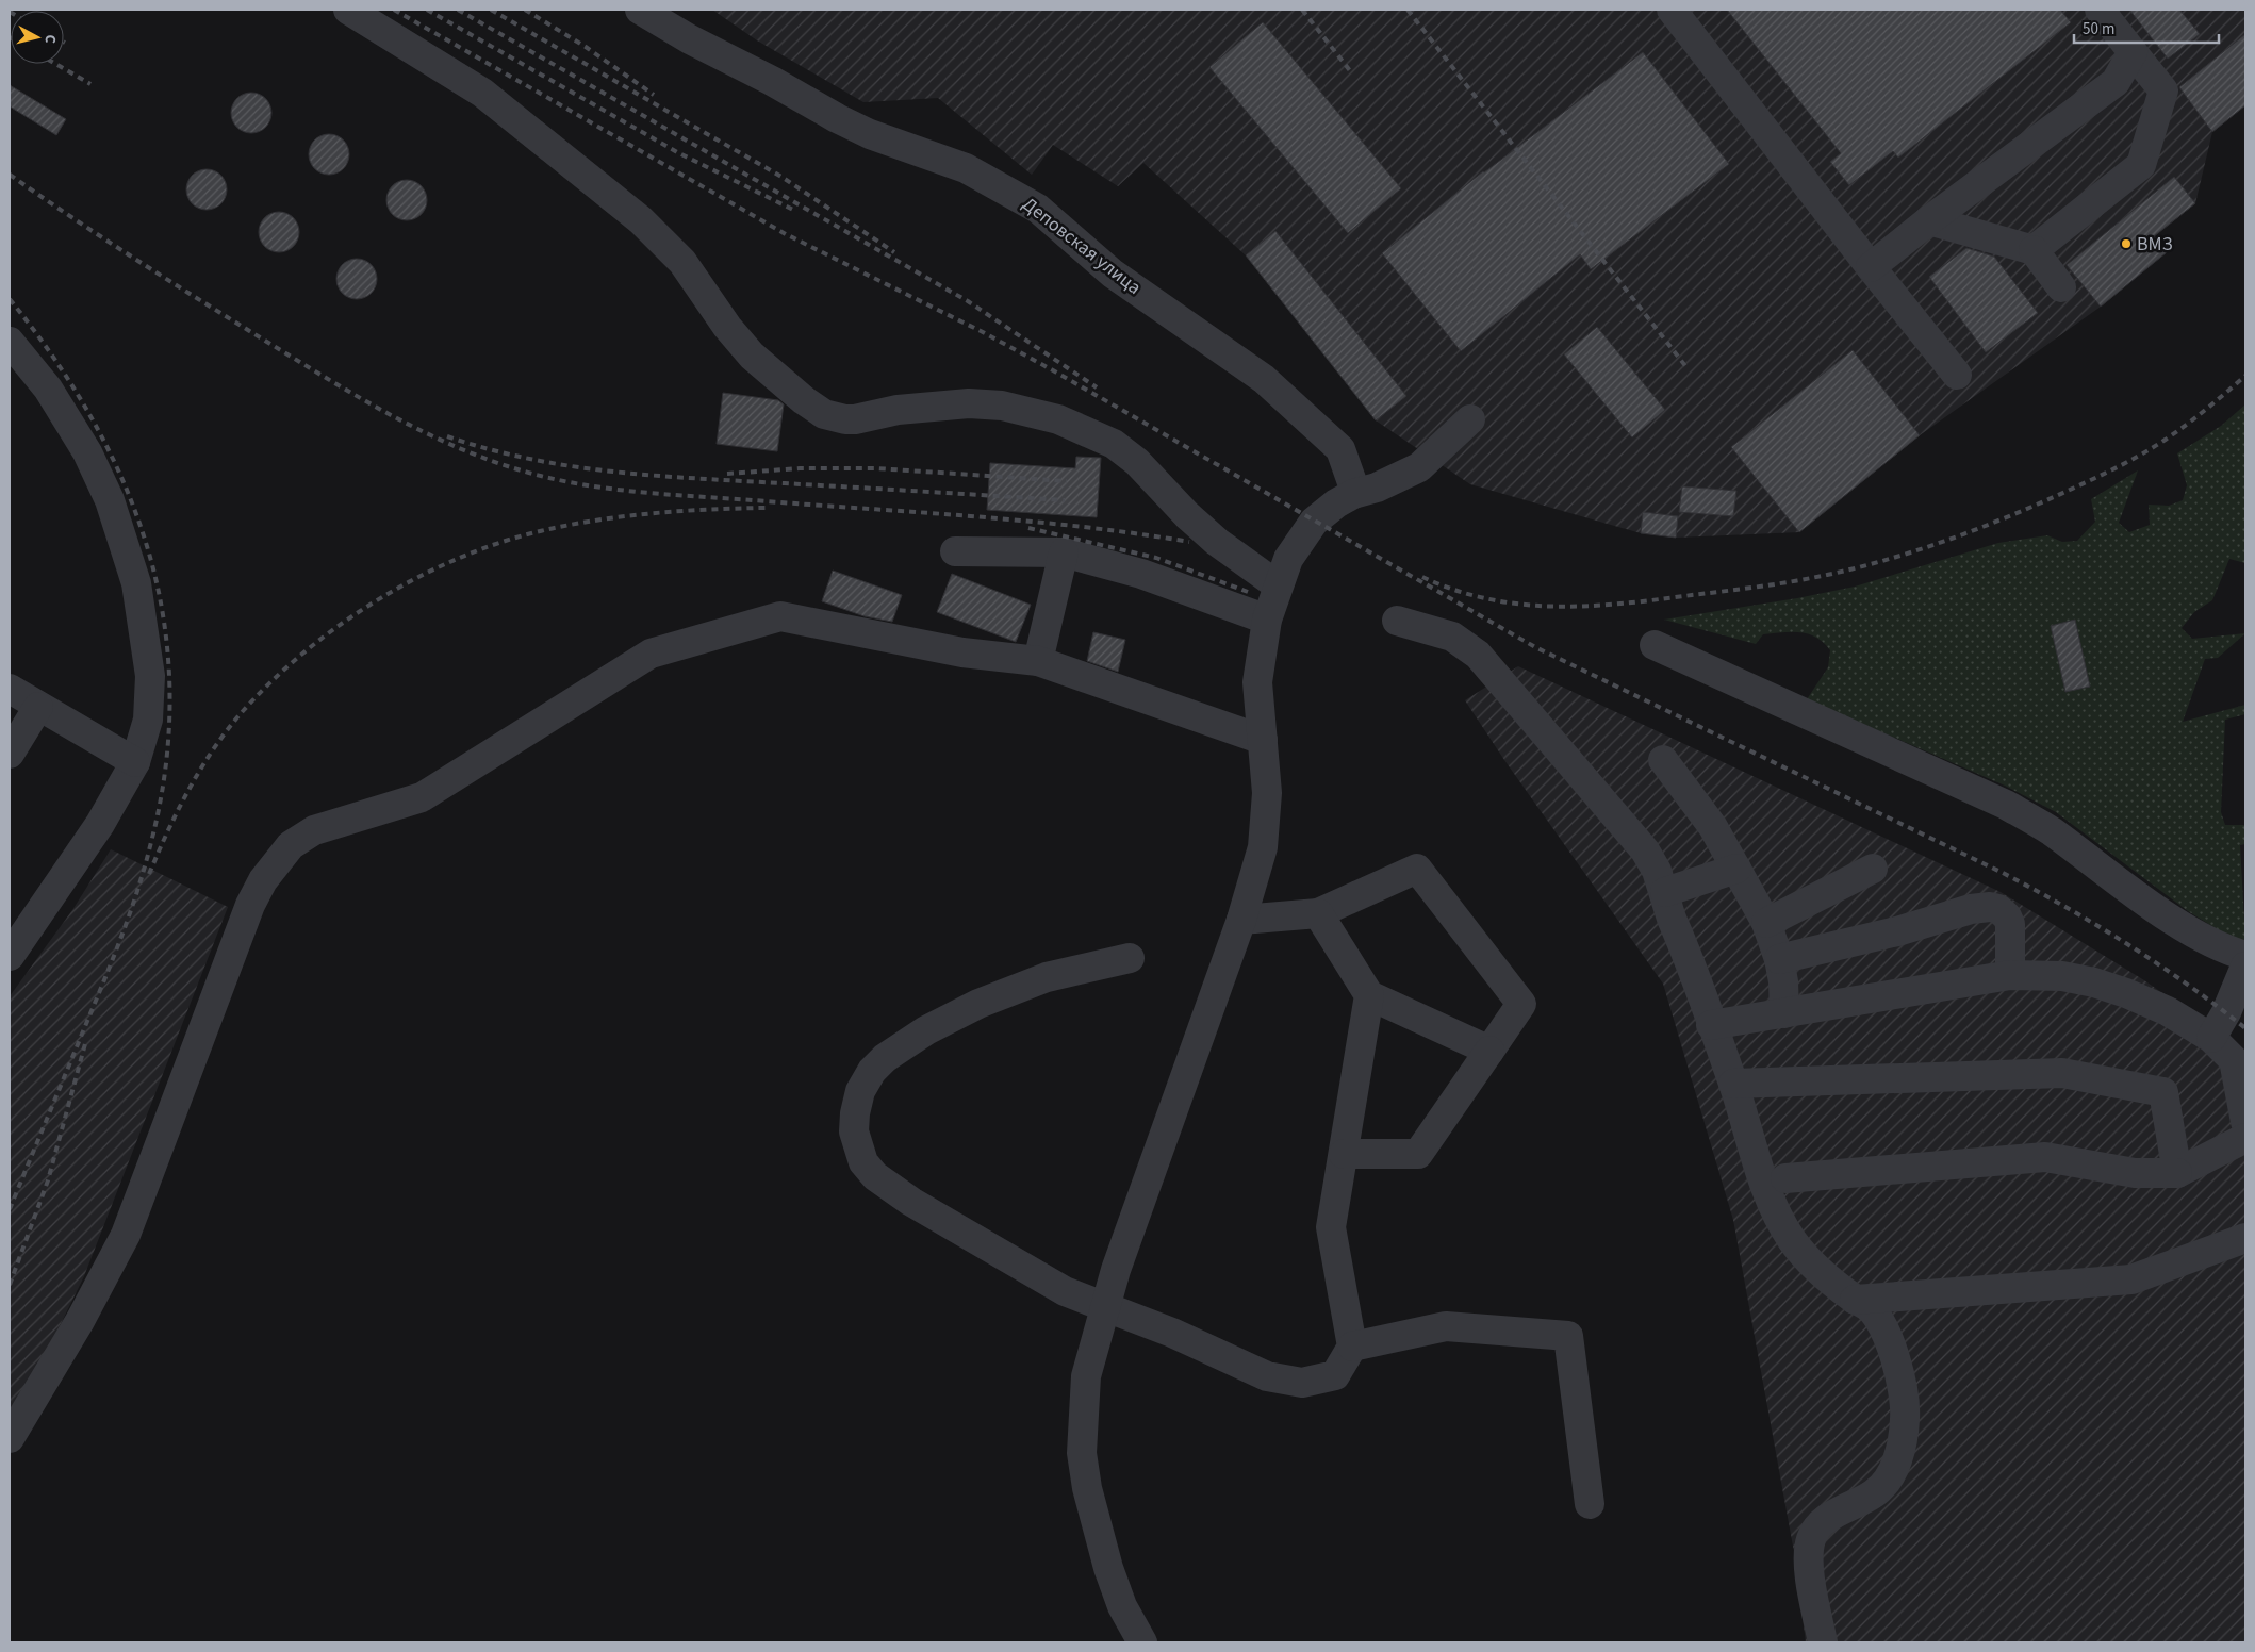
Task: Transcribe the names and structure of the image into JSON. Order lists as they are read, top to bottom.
{
  "streets": {
    "street": ["Деповская улица"]
  },
  "places": ["ВМЗ"],
  "scale_bar": "50 m",
  "north": "right"
}
